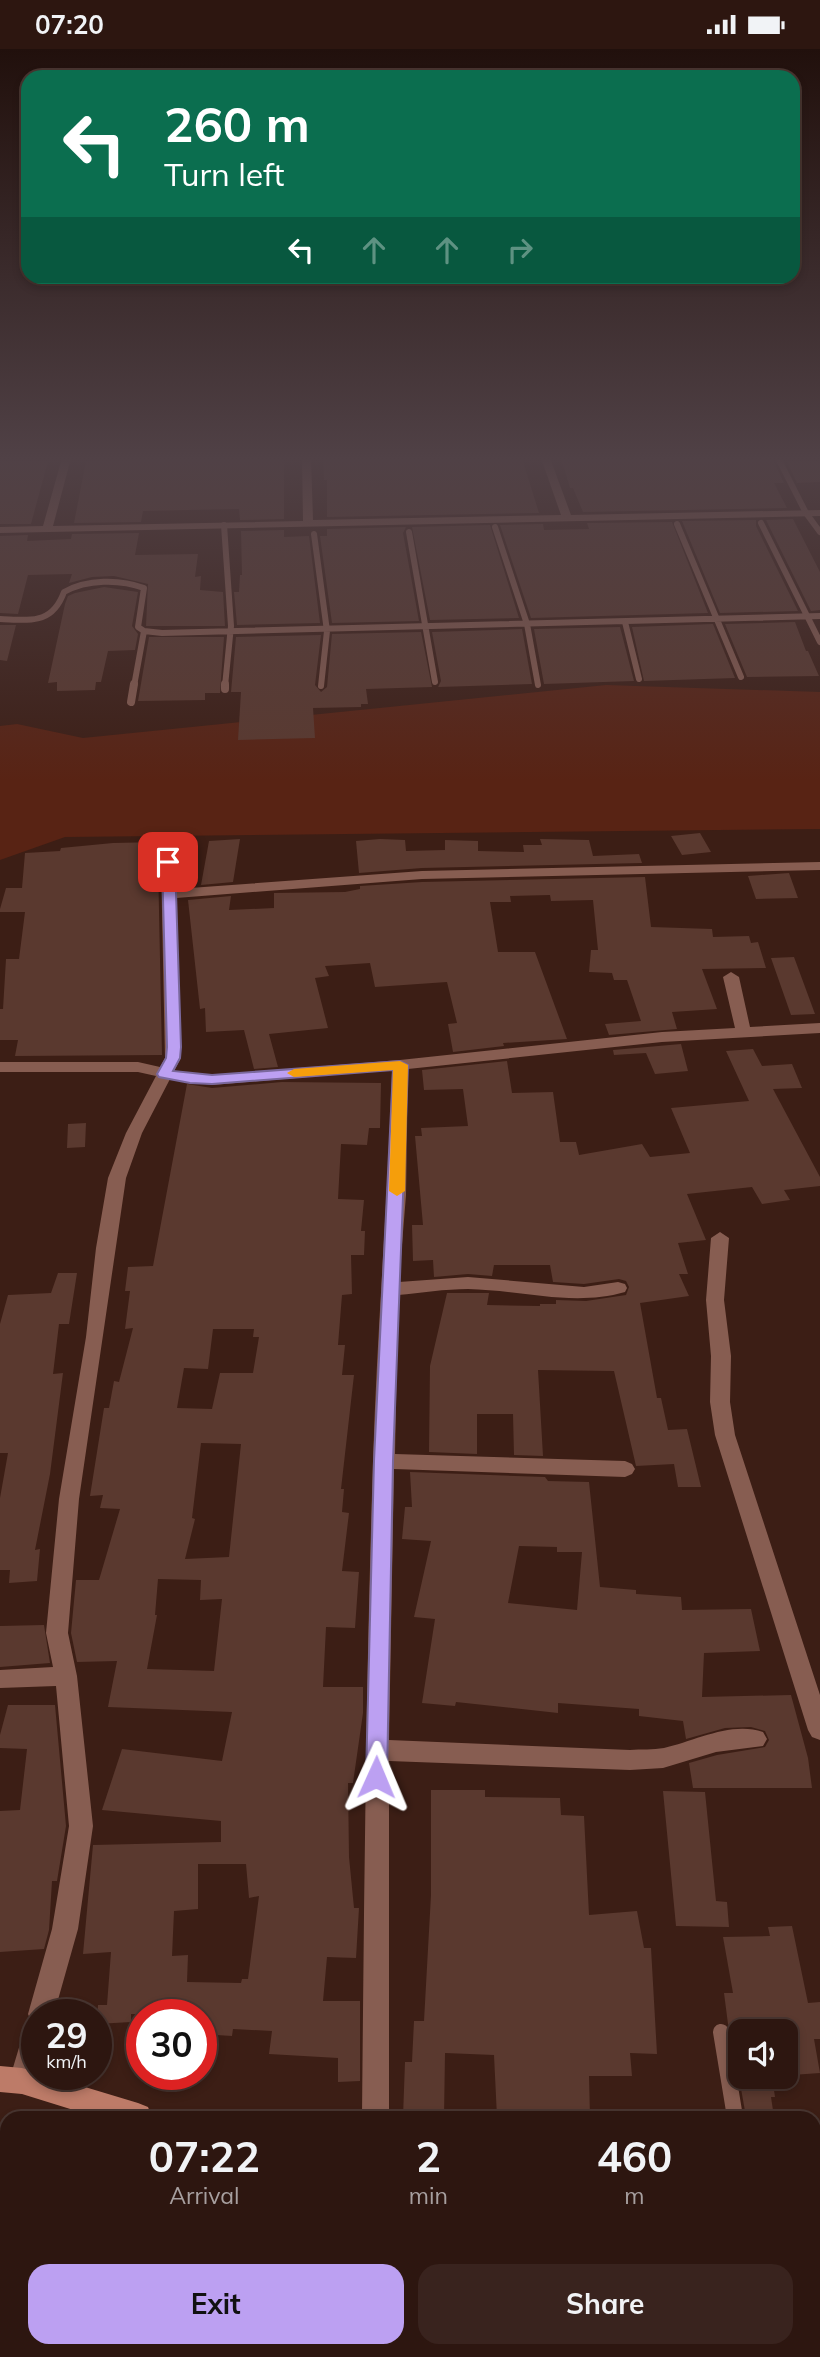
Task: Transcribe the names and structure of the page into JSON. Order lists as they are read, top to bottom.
{
  "page": {
    "status": "07:20",
    "turn": ["260 m", "Turn left"],
    "speed": "29 km/h",
    "limit": "30",
    "eta": [
      "07:22",
      "Arrival",
      "2",
      "min",
      "460",
      "m"
    ],
    "buttons": ["Exit", "Share"]
  }
}
